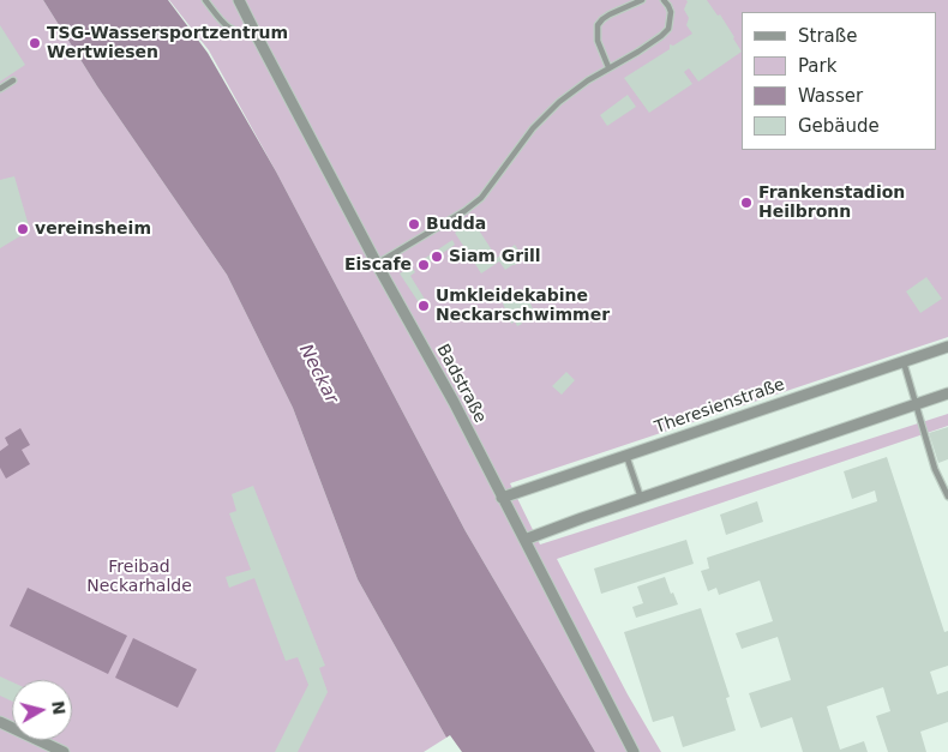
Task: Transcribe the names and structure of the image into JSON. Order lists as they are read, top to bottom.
{
  "streets": {
    "street": ["Badstraße", "Theresienstraße"]
  },
  "crossings": [
    ["Badstraße", "Theresienstraße"]
  ],
  "water": ["Neckar"],
  "parks": ["Freibad Neckarhalde"],
  "places": [
    "TSG-Wassersportzentrum Wertwiesen",
    "Frankenstadion Heilbronn",
    "Budda",
    "vereinsheim",
    "Siam Grill",
    "Eiscafe",
    "Umkleidekabine Neckarschwimmer"
  ],
  "legend": [
    "Straße",
    "Park",
    "Wasser",
    "Gebäude"
  ],
  "north": "right"
}
